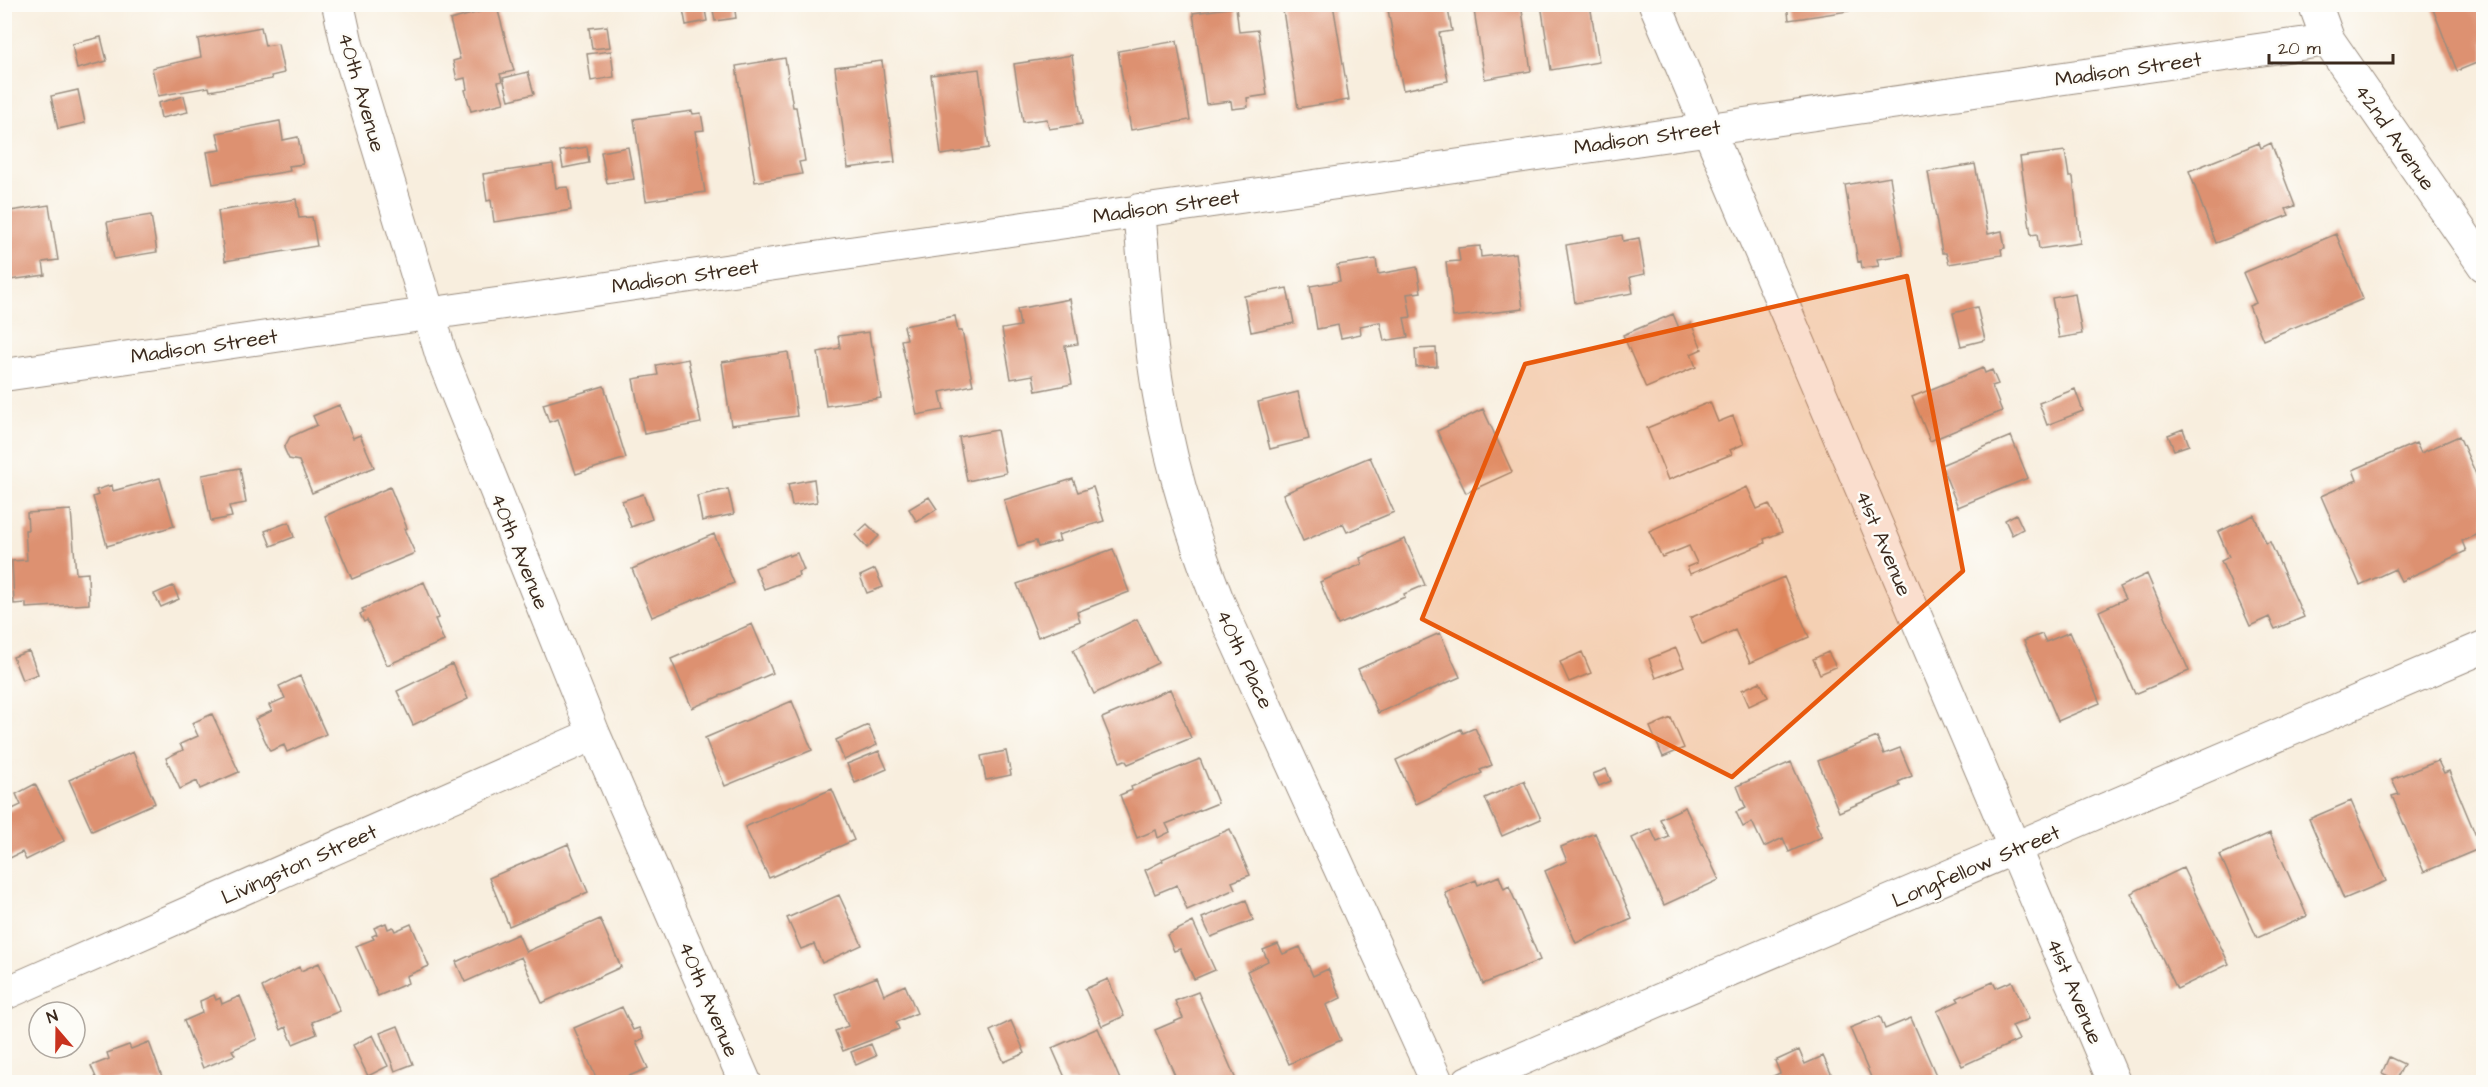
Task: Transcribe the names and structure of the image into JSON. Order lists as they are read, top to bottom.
{
  "streets": {
    "street": [
      "Madison Street",
      "40th Avenue",
      "42nd Avenue",
      "41st Avenue",
      "40th Place",
      "Livingston Street",
      "Longfellow Street"
    ]
  },
  "crossings": [
    ["Madison Street", "40th Avenue"],
    ["Madison Street", "42nd Avenue"],
    ["Madison Street", "41st Avenue"],
    ["Madison Street", "40th Place"],
    ["40th Avenue", "Livingston Street"],
    ["41st Avenue", "Longfellow Street"]
  ],
  "scale_bar": "20 m",
  "north": "top"
}
